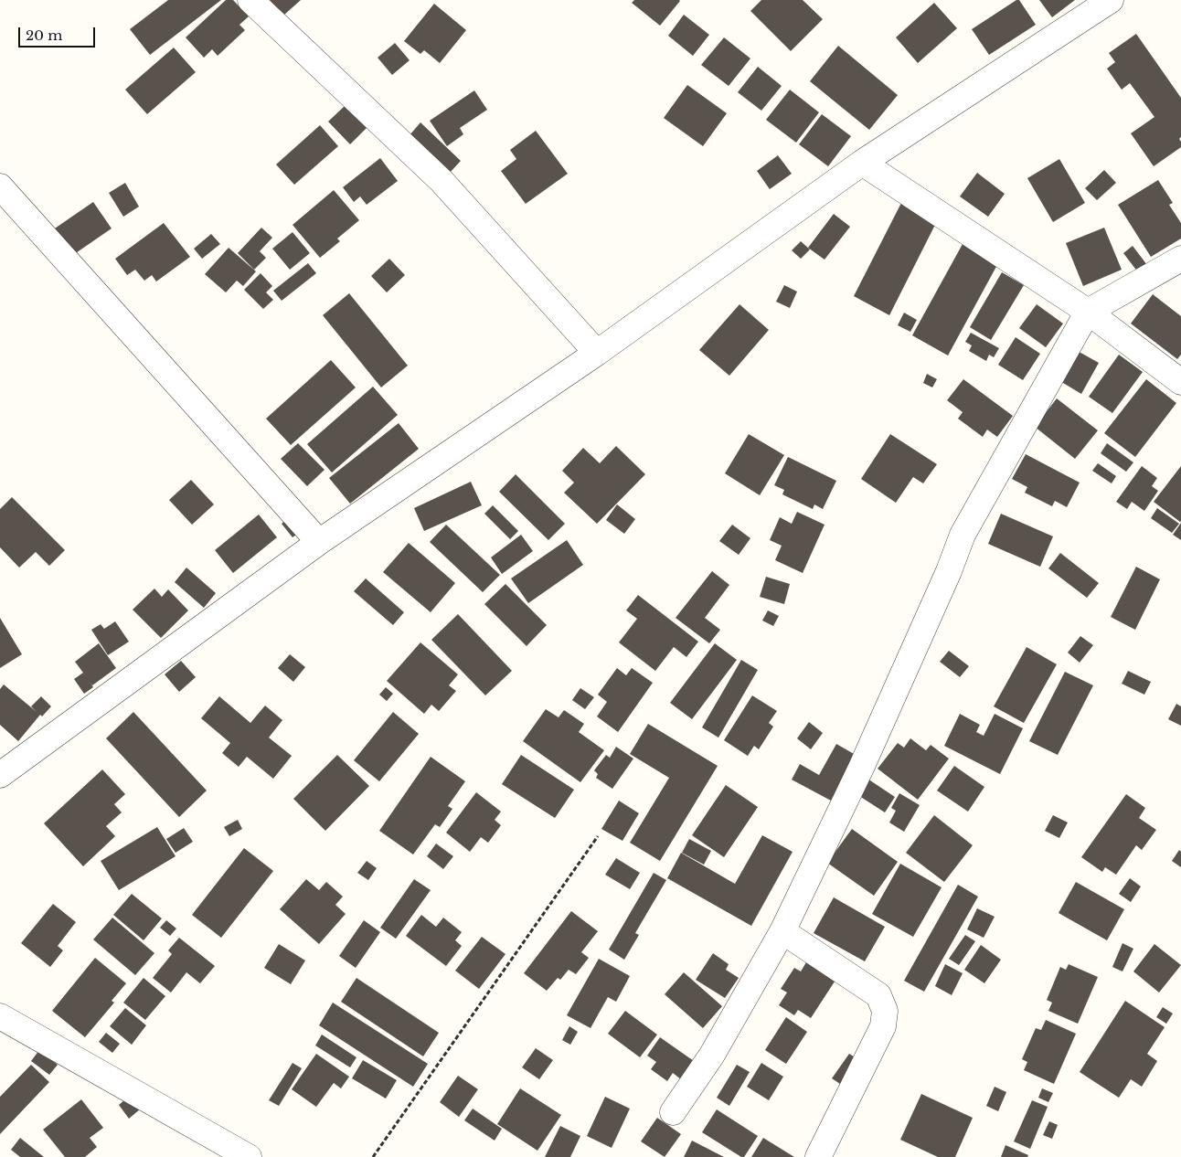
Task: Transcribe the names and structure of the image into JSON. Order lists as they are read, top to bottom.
{
  "scale_bar": "20 m"
}
